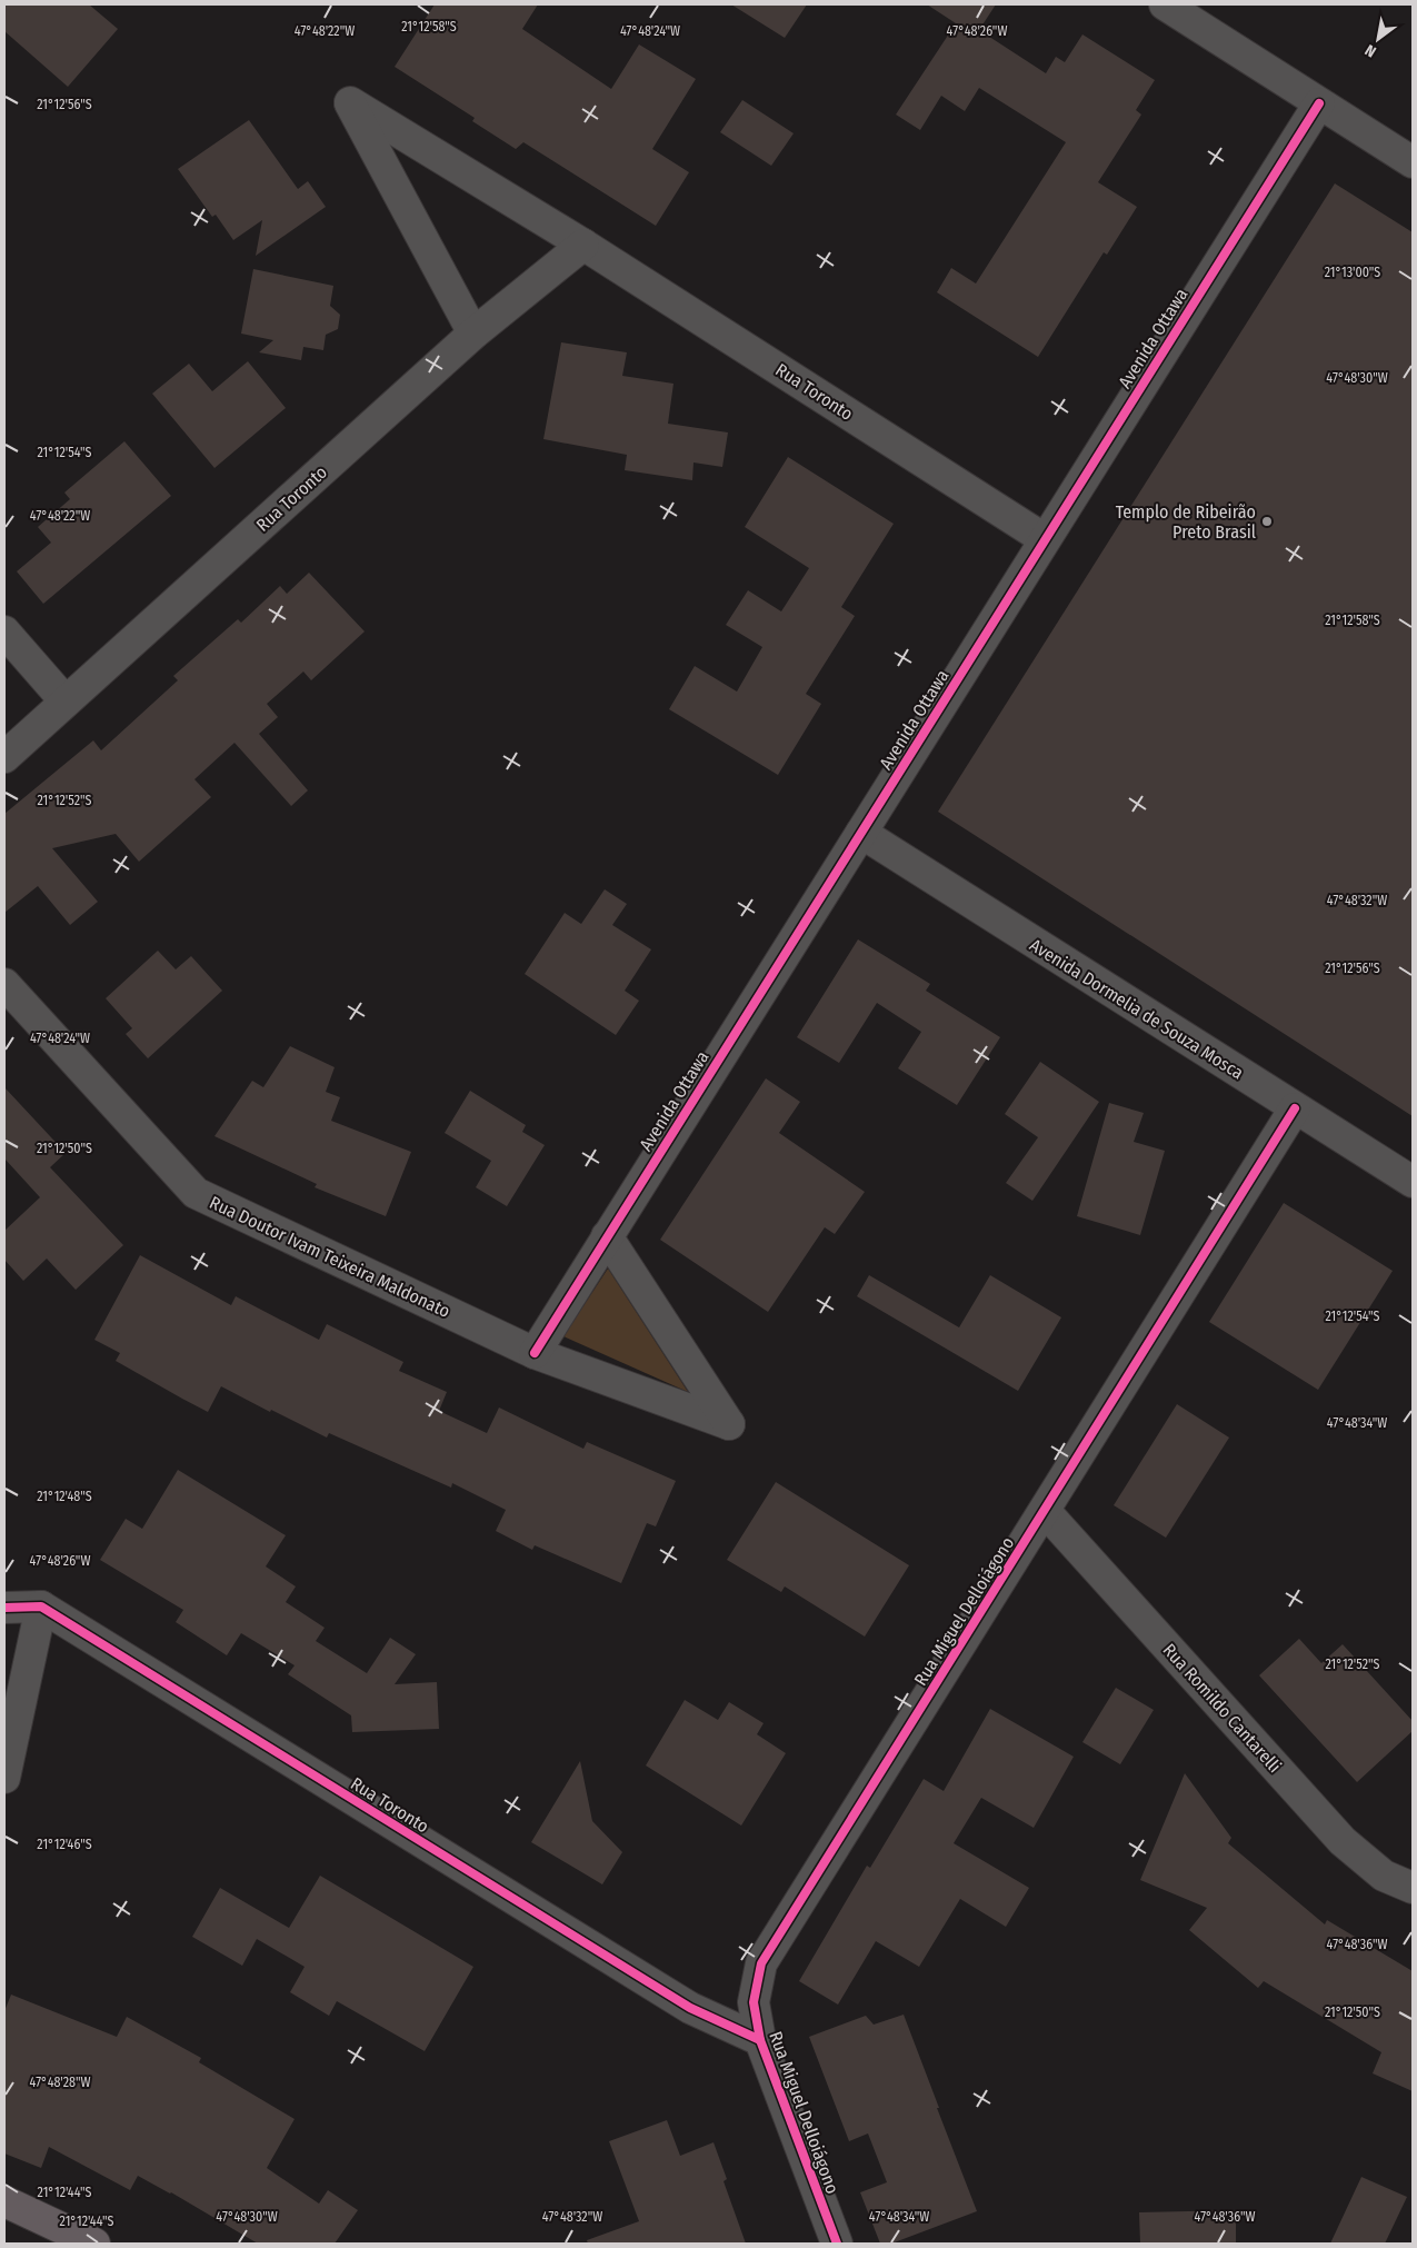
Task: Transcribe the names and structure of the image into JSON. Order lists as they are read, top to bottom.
{
  "streets": {
    "street": [
      "Avenida Ottawa",
      "Rua Toronto",
      "Avenida Dormelia de Souza Mosca",
      "Rua Doutor Ivam Teixeira Maldonato",
      "Rua Miguel Delloiágono",
      "Rua Romildo Cantarelli"
    ]
  },
  "crossings": [
    ["Avenida Ottawa", "Rua Toronto"],
    ["Avenida Ottawa", "Avenida Dormelia de Souza Mosca"],
    ["Avenida Ottawa", "Rua Doutor Ivam Teixeira Maldonato"],
    ["Rua Toronto", "Rua Miguel Delloiágono"],
    ["Avenida Dormelia de Souza Mosca", "Rua Miguel Delloiágono"],
    ["Rua Miguel Delloiágono", "Rua Romildo Cantarelli"]
  ],
  "places": ["Templo de Ribeirão Preto Brasil"],
  "north": "bottom left",
  "coordinates": [
    "21°12'58\"S",
    "47°48'22\"W",
    "47°48'24\"W",
    "47°48'26\"W",
    "21°12'56\"S",
    "21°13'00\"S",
    "47°48'30\"W",
    "21°12'54\"S",
    "21°12'52\"S",
    "47°48'32\"W",
    "21°12'50\"S",
    "47°48'34\"W",
    "21°12'48\"S",
    "21°12'46\"S",
    "47°48'36\"W",
    "47°48'28\"W",
    "21°12'44\"S"
  ]
}
